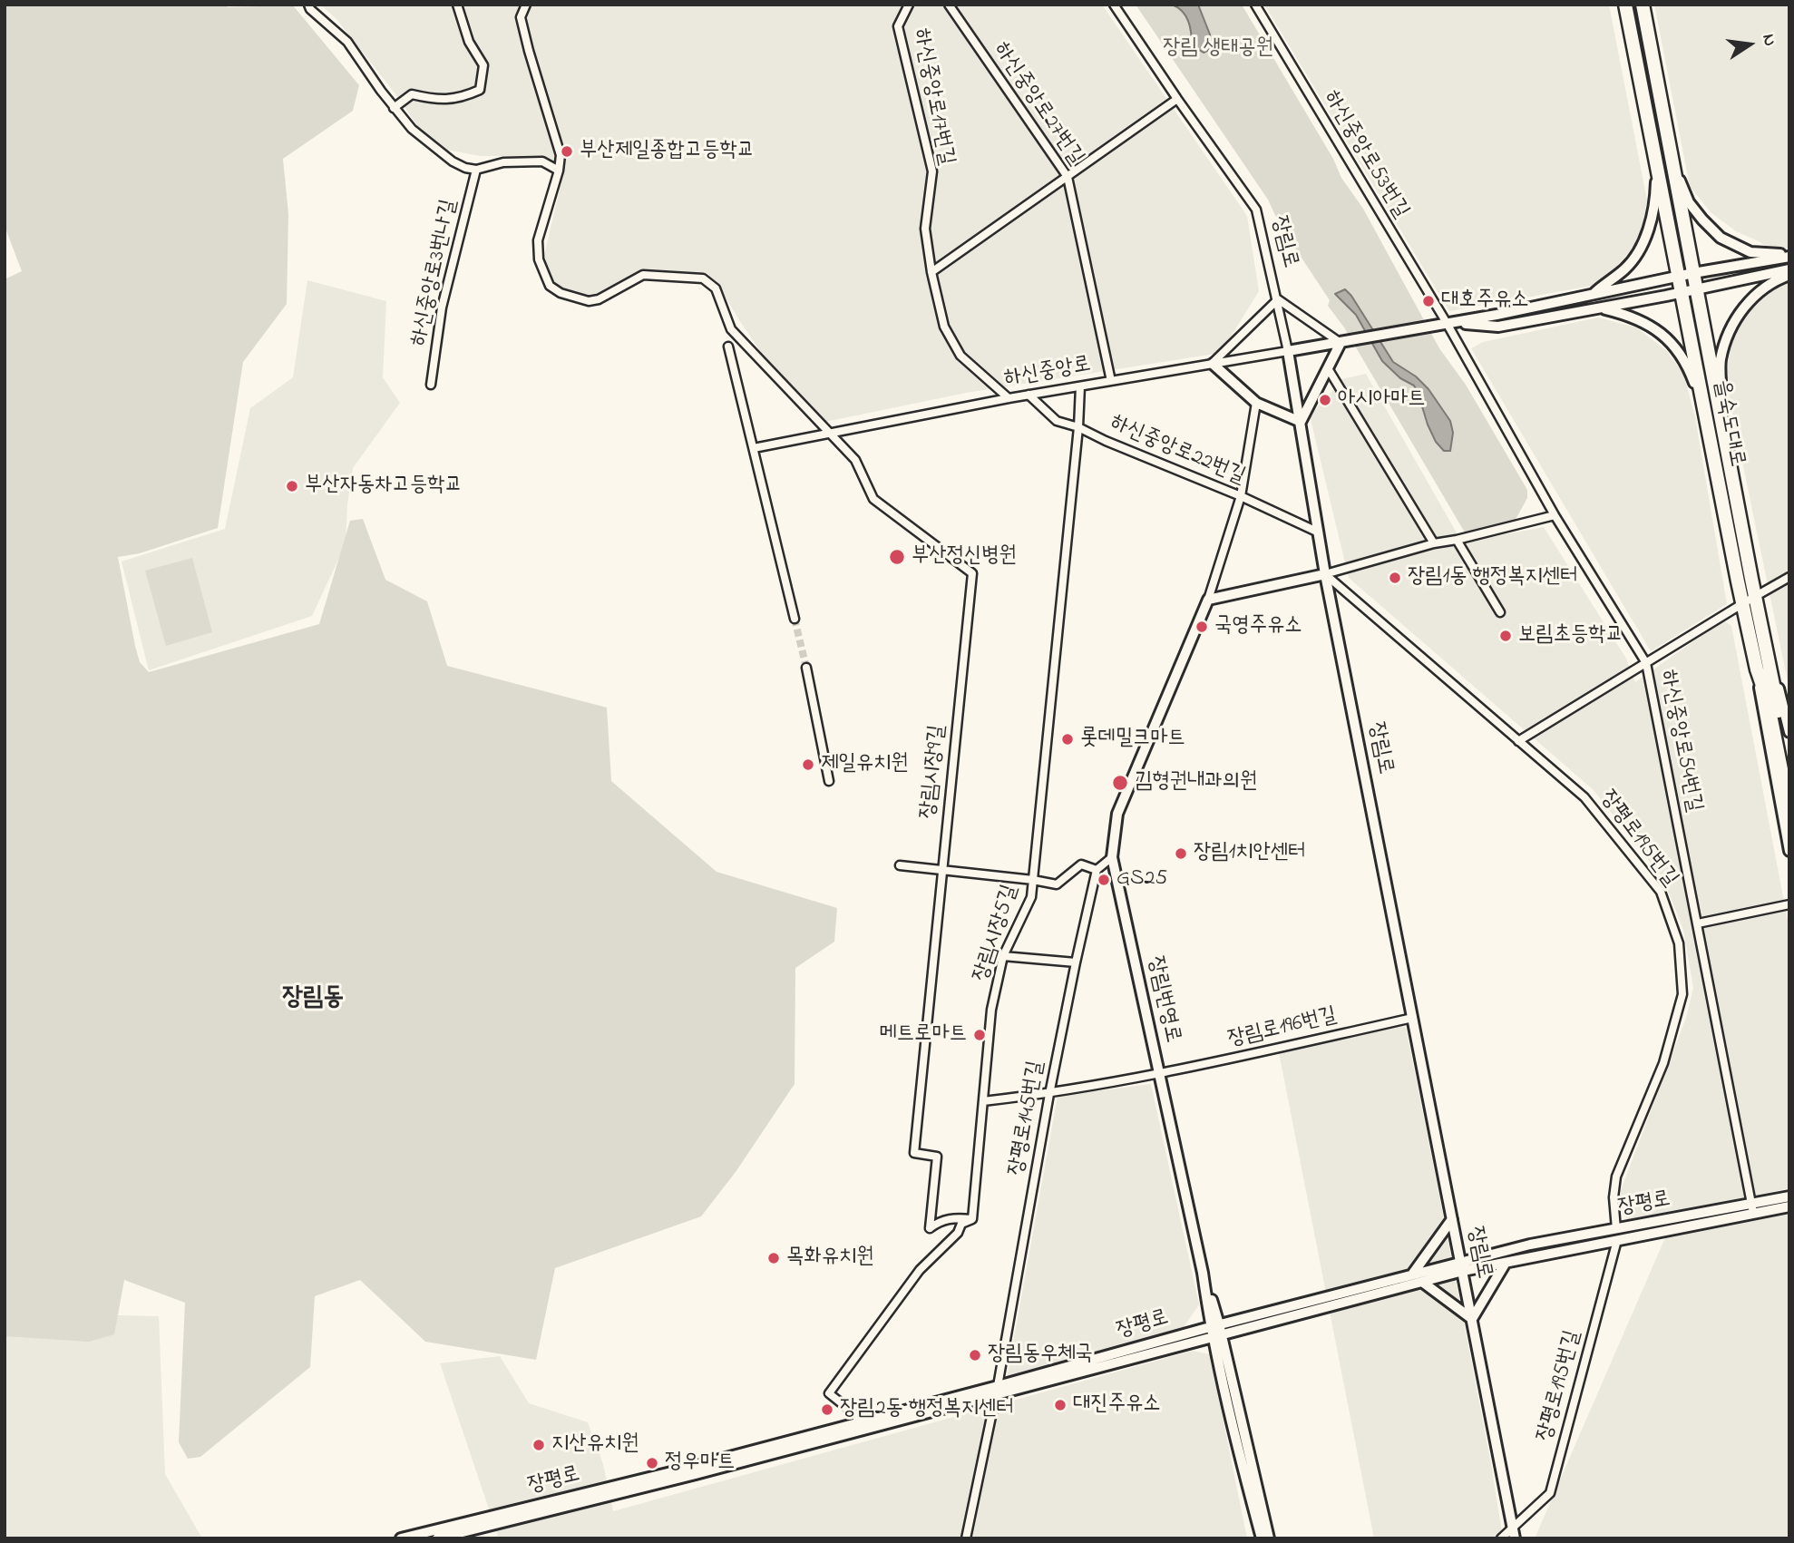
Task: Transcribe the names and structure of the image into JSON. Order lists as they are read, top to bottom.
{
  "streets": {
    "highway": ["을숙도대로"],
    "street": [
      "하신중앙로17번길",
      "하신중앙로27번길",
      "하신중앙로53번길",
      "장림로",
      "하신중앙로3번나길",
      "하신중앙로",
      "하신중앙로22번길",
      "하신중앙로54번길",
      "장림시장9길",
      "장평로195번길",
      "장림시장5길",
      "장림번영로",
      "장림로196번길",
      "장평로145번길",
      "장평로"
    ]
  },
  "crossings": [
    ["하신중앙로17번길", "하신중앙로"],
    ["하신중앙로27번길", "하신중앙로"],
    ["하신중앙로53번길", "하신중앙로"],
    ["하신중앙로53번길", "하신중앙로54번길"],
    ["장림로", "하신중앙로"],
    ["장림로", "하신중앙로22번길"],
    ["장림로", "장평로195번길"],
    ["장림로", "장림로196번길"],
    ["장림로", "장평로"],
    ["하신중앙로", "하신중앙로22번길"],
    ["하신중앙로", "하신중앙로54번길"],
    ["하신중앙로", "장림시장9길"],
    ["하신중앙로", "장림시장5길"],
    ["하신중앙로22번길", "장림시장5길"],
    ["하신중앙로54번길", "장평로"],
    ["장림시장9길", "장림시장5길"],
    ["장평로195번길", "장평로"],
    ["장림시장5길", "장림로196번길"],
    ["장림번영로", "장림로196번길"],
    ["장림번영로", "장평로"],
    ["장림로196번길", "장평로145번길"],
    ["장평로145번길", "장평로"]
  ],
  "districts": ["장림동"],
  "parks": ["장림 생태공원"],
  "places": [
    "부산제일종합고등학교",
    "대호주유소",
    "아시아마트",
    "부산자동차고등학교",
    "부산정신병원",
    "장림1동 행정복지센터",
    "국영주유소",
    "보림초등학교",
    "롯데밀크마트",
    "제일유치원",
    "김형권내과의원",
    "장림1치안센터",
    "GS25",
    "메트로마트",
    "목화유치원",
    "장림동우체국",
    "대진주유소",
    "장림2동 행정복지센터",
    "지산유치원",
    "정우마트"
  ],
  "north": "right"
}
